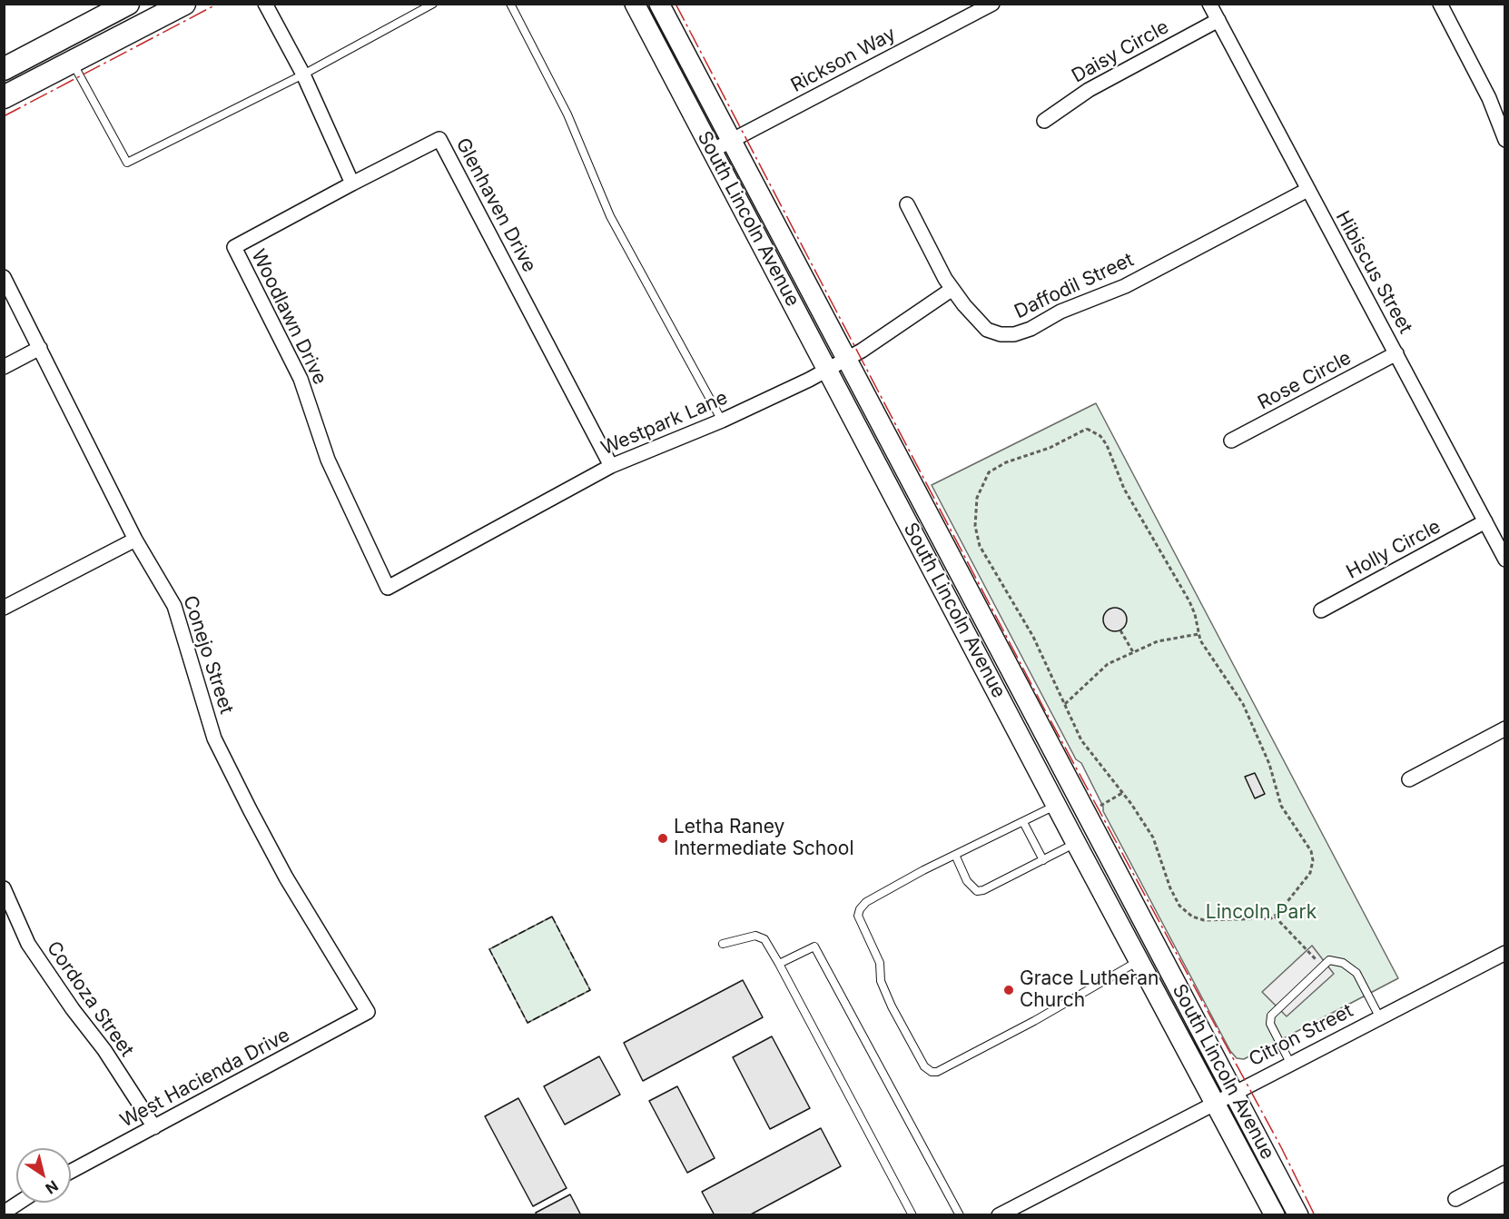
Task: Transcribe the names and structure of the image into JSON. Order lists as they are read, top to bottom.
{
  "streets": {
    "main road": ["South Lincoln Avenue"],
    "street": [
      "Daisy Circle",
      "Rickson Way",
      "Glenhaven Drive",
      "Hibiscus Street",
      "Daffodil Street",
      "Woodlawn Drive",
      "Rose Circle",
      "Westpark Lane",
      "Holly Circle",
      "Conejo Street",
      "Cordoza Street",
      "Citron Street",
      "West Hacienda Drive"
    ]
  },
  "crossings": [
    ["Daisy Circle", "Hibiscus Street"],
    ["Rickson Way", "South Lincoln Avenue"],
    ["Glenhaven Drive", "Woodlawn Drive"],
    ["Glenhaven Drive", "Westpark Lane"],
    ["South Lincoln Avenue", "Westpark Lane"],
    ["South Lincoln Avenue", "Citron Street"],
    ["Hibiscus Street", "Daffodil Street"],
    ["Hibiscus Street", "Rose Circle"],
    ["Hibiscus Street", "Holly Circle"],
    ["Daffodil Street", "Westpark Lane"],
    ["Woodlawn Drive", "Westpark Lane"],
    ["Conejo Street", "West Hacienda Drive"],
    ["Cordoza Street", "West Hacienda Drive"]
  ],
  "parks": ["Lincoln Park"],
  "places": ["Letha Raney Intermediate School", "Grace Lutheran Church"],
  "north": "bottom right"
}
